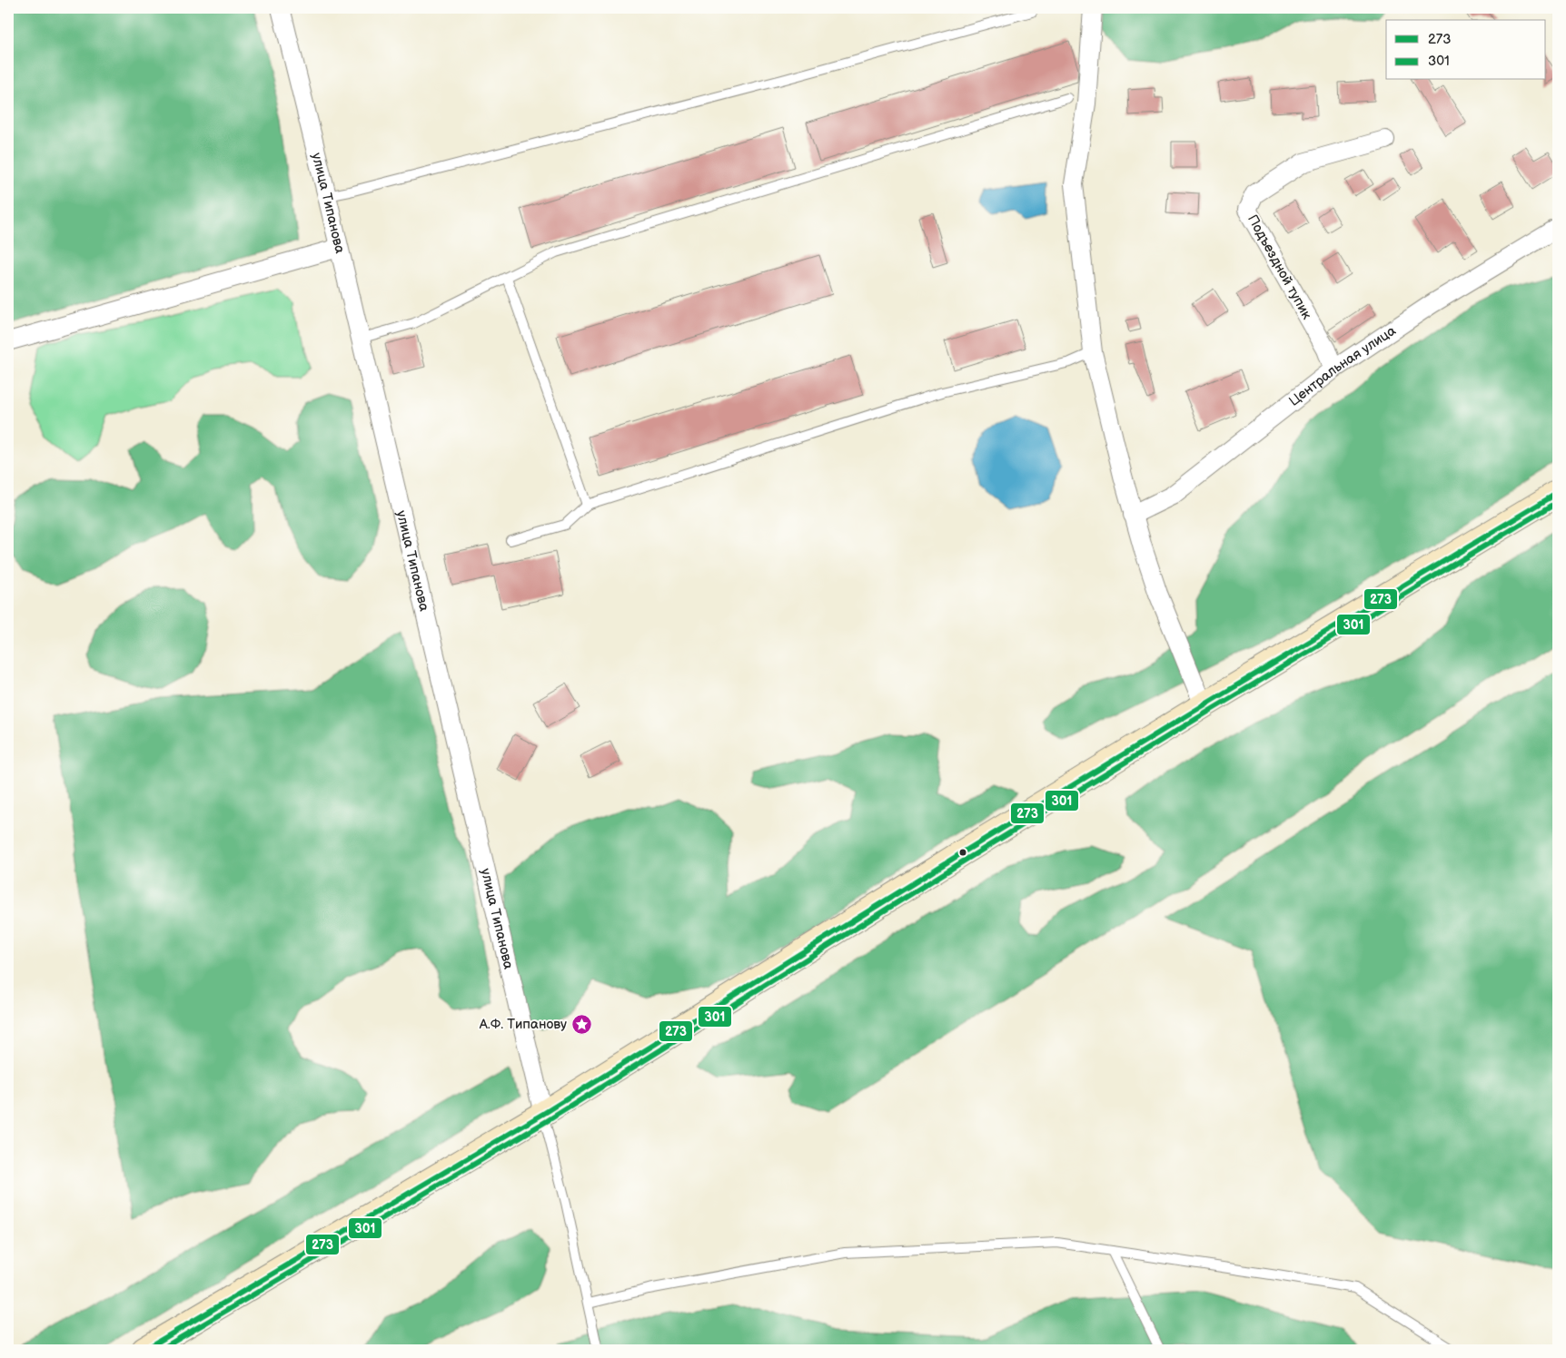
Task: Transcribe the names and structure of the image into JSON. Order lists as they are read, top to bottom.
{
  "streets": {
    "street": ["улица Типанова", "Подъездной тупик", "Центральная улица"]
  },
  "crossings": [
    ["Подъездной тупик", "Центральная улица"]
  ],
  "places": {
    "place": ["А.Ф. Типанову"]
  },
  "lines": ["transit line 273", "transit line 301"],
  "legend": ["273", "301"]
}
